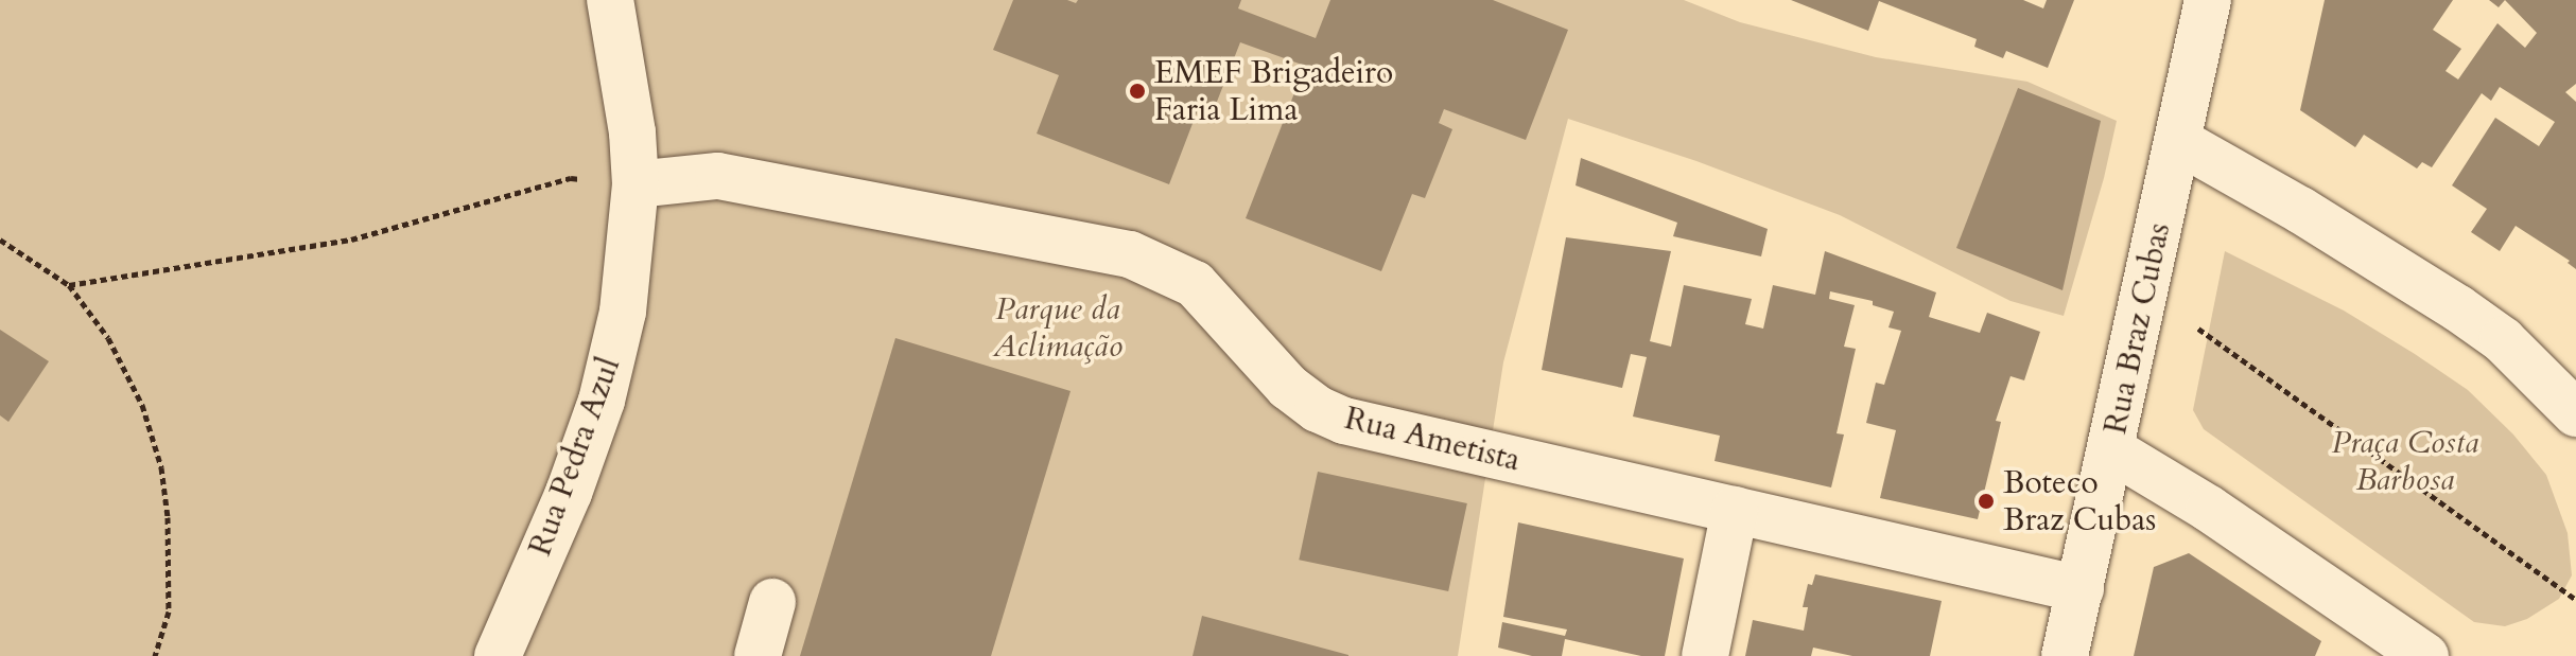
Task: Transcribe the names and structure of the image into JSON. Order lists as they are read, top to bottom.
{
  "streets": {
    "street": ["Rua Braz Cubas", "Rua Ametista", "Rua Pedra Azul"]
  },
  "crossings": [
    ["Rua Braz Cubas", "Rua Ametista"],
    ["Rua Ametista", "Rua Pedra Azul"]
  ],
  "parks": ["Parque da Aclimação", "Praça Costa Barbosa"],
  "places": ["EMEF Brigadeiro Faria Lima", "Boteco Braz Cubas"]
}
